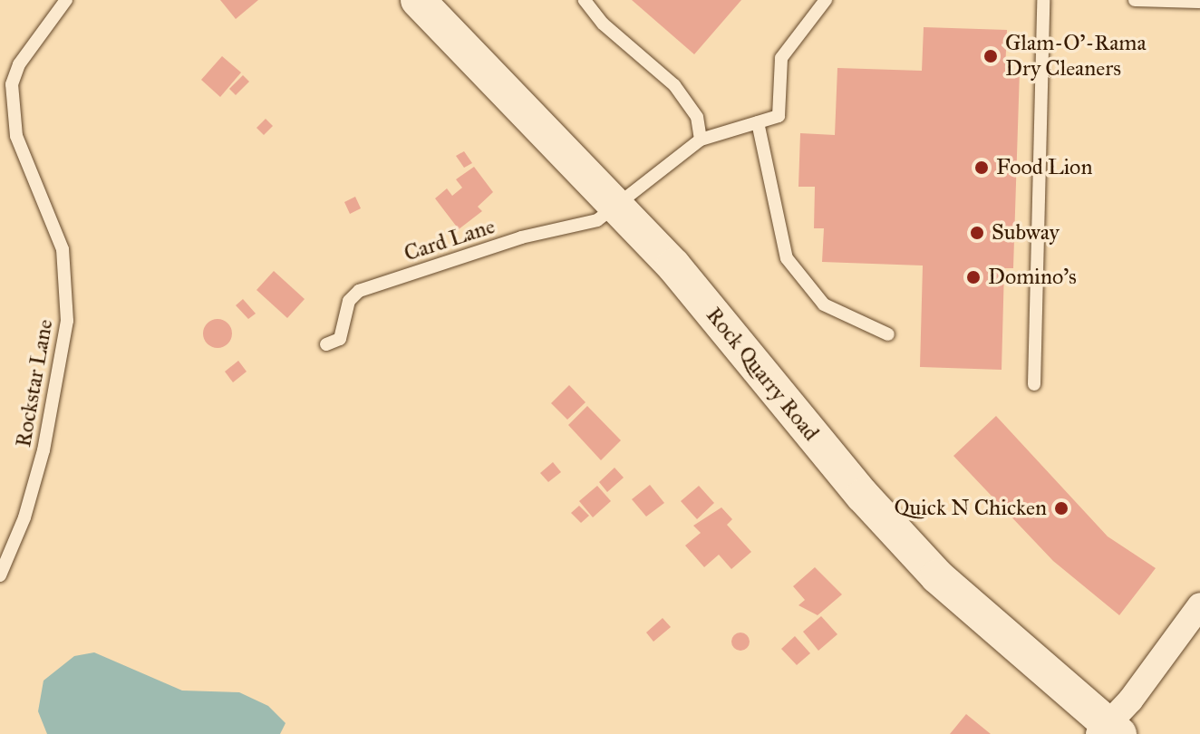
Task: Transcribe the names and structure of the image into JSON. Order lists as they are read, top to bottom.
{
  "streets": {
    "main road": ["Rock Quarry Road"],
    "lane": ["Card Lane", "Rockstar Lane"]
  },
  "crossings": [
    ["Card Lane", "Rock Quarry Road"]
  ],
  "places": [
    "Glam-O'-Rama Dry Cleaners",
    "Food Lion",
    "Subway",
    "Domino's",
    "Quick N Chicken"
  ]
}
